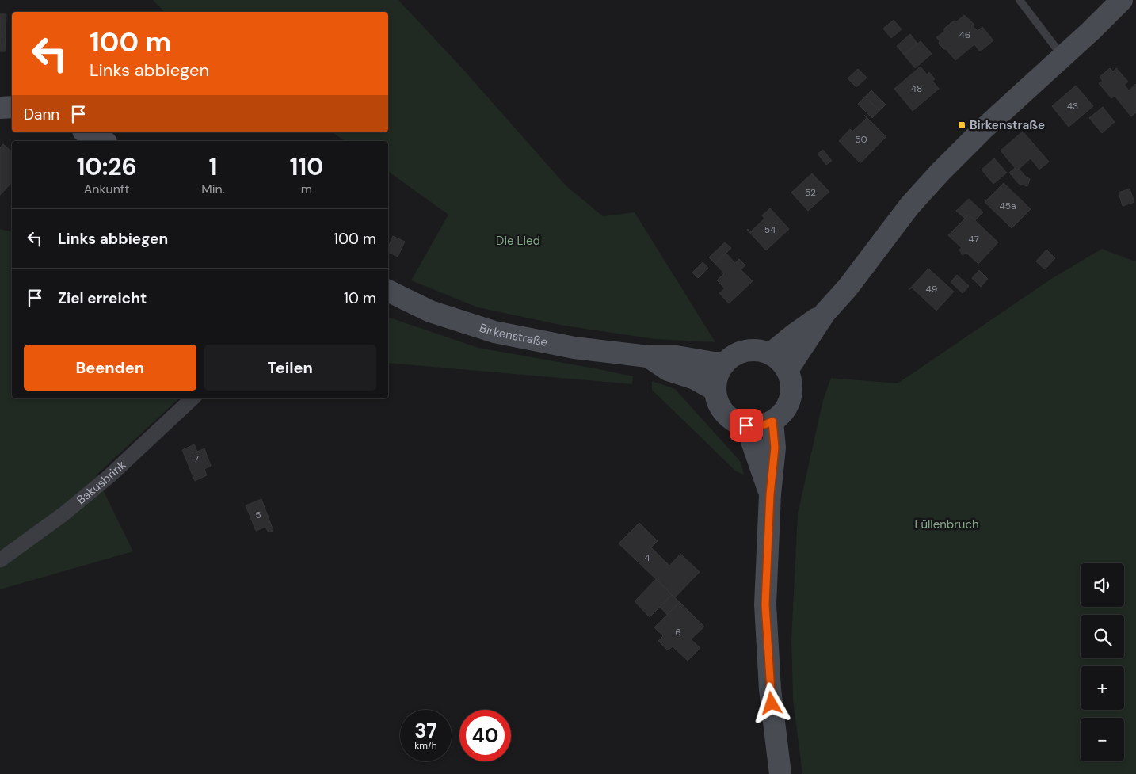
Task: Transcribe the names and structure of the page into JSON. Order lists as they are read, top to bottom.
{
  "streets": {
    "street": ["Birkenstraße", "Bakusbrink"]
  },
  "parks": ["Die Lied", "Füllenbruch"],
  "places": {
    "transit": ["Birkenstraße"]
  },
  "house_numbers": [
    "46",
    "48",
    "43",
    "50",
    "52",
    "45a",
    "54",
    "47",
    "49",
    "7",
    "5",
    "4",
    "6"
  ],
  "page": {
    "turn": ["100 m", "Links abbiegen"],
    "then": "Dann",
    "eta": [
      "10:26",
      "Ankunft",
      "1",
      "Min.",
      "110",
      "m"
    ],
    "list": [
      {
        "name": "Links abbiegen",
        "value": "100 m"
      },
      {
        "name": "Ziel erreicht",
        "value": "10 m"
      }
    ],
    "buttons": ["Beenden", "Teilen"],
    "map_buttons": ["+", "−"],
    "speed": "37 km/h",
    "limit": "40"
  }
}
